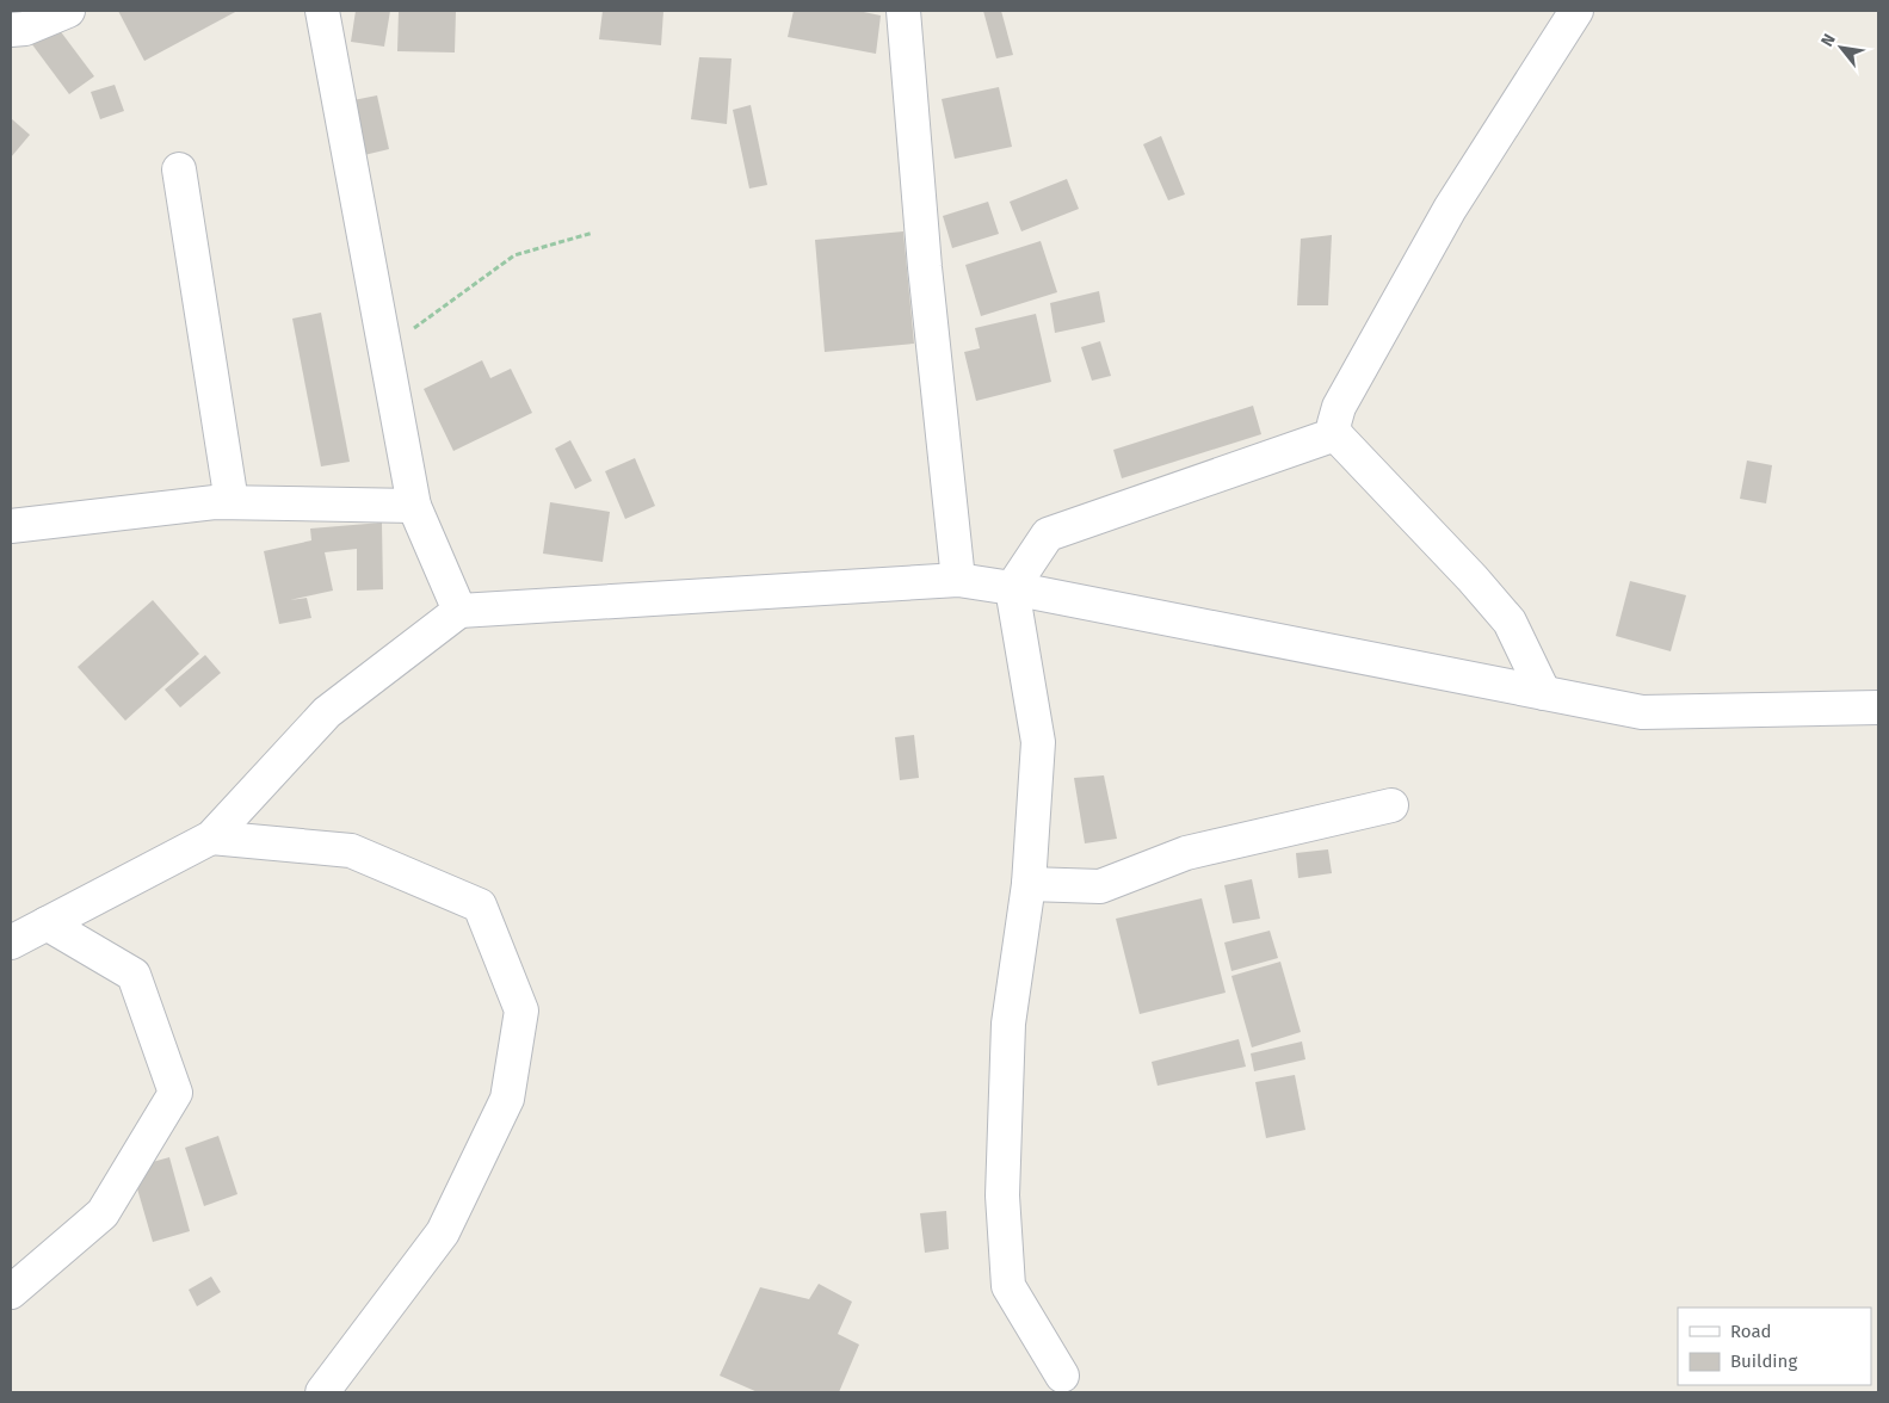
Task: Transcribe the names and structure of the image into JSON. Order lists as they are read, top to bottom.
{
  "legend": ["Road", "Building"],
  "north": "top left"
}
